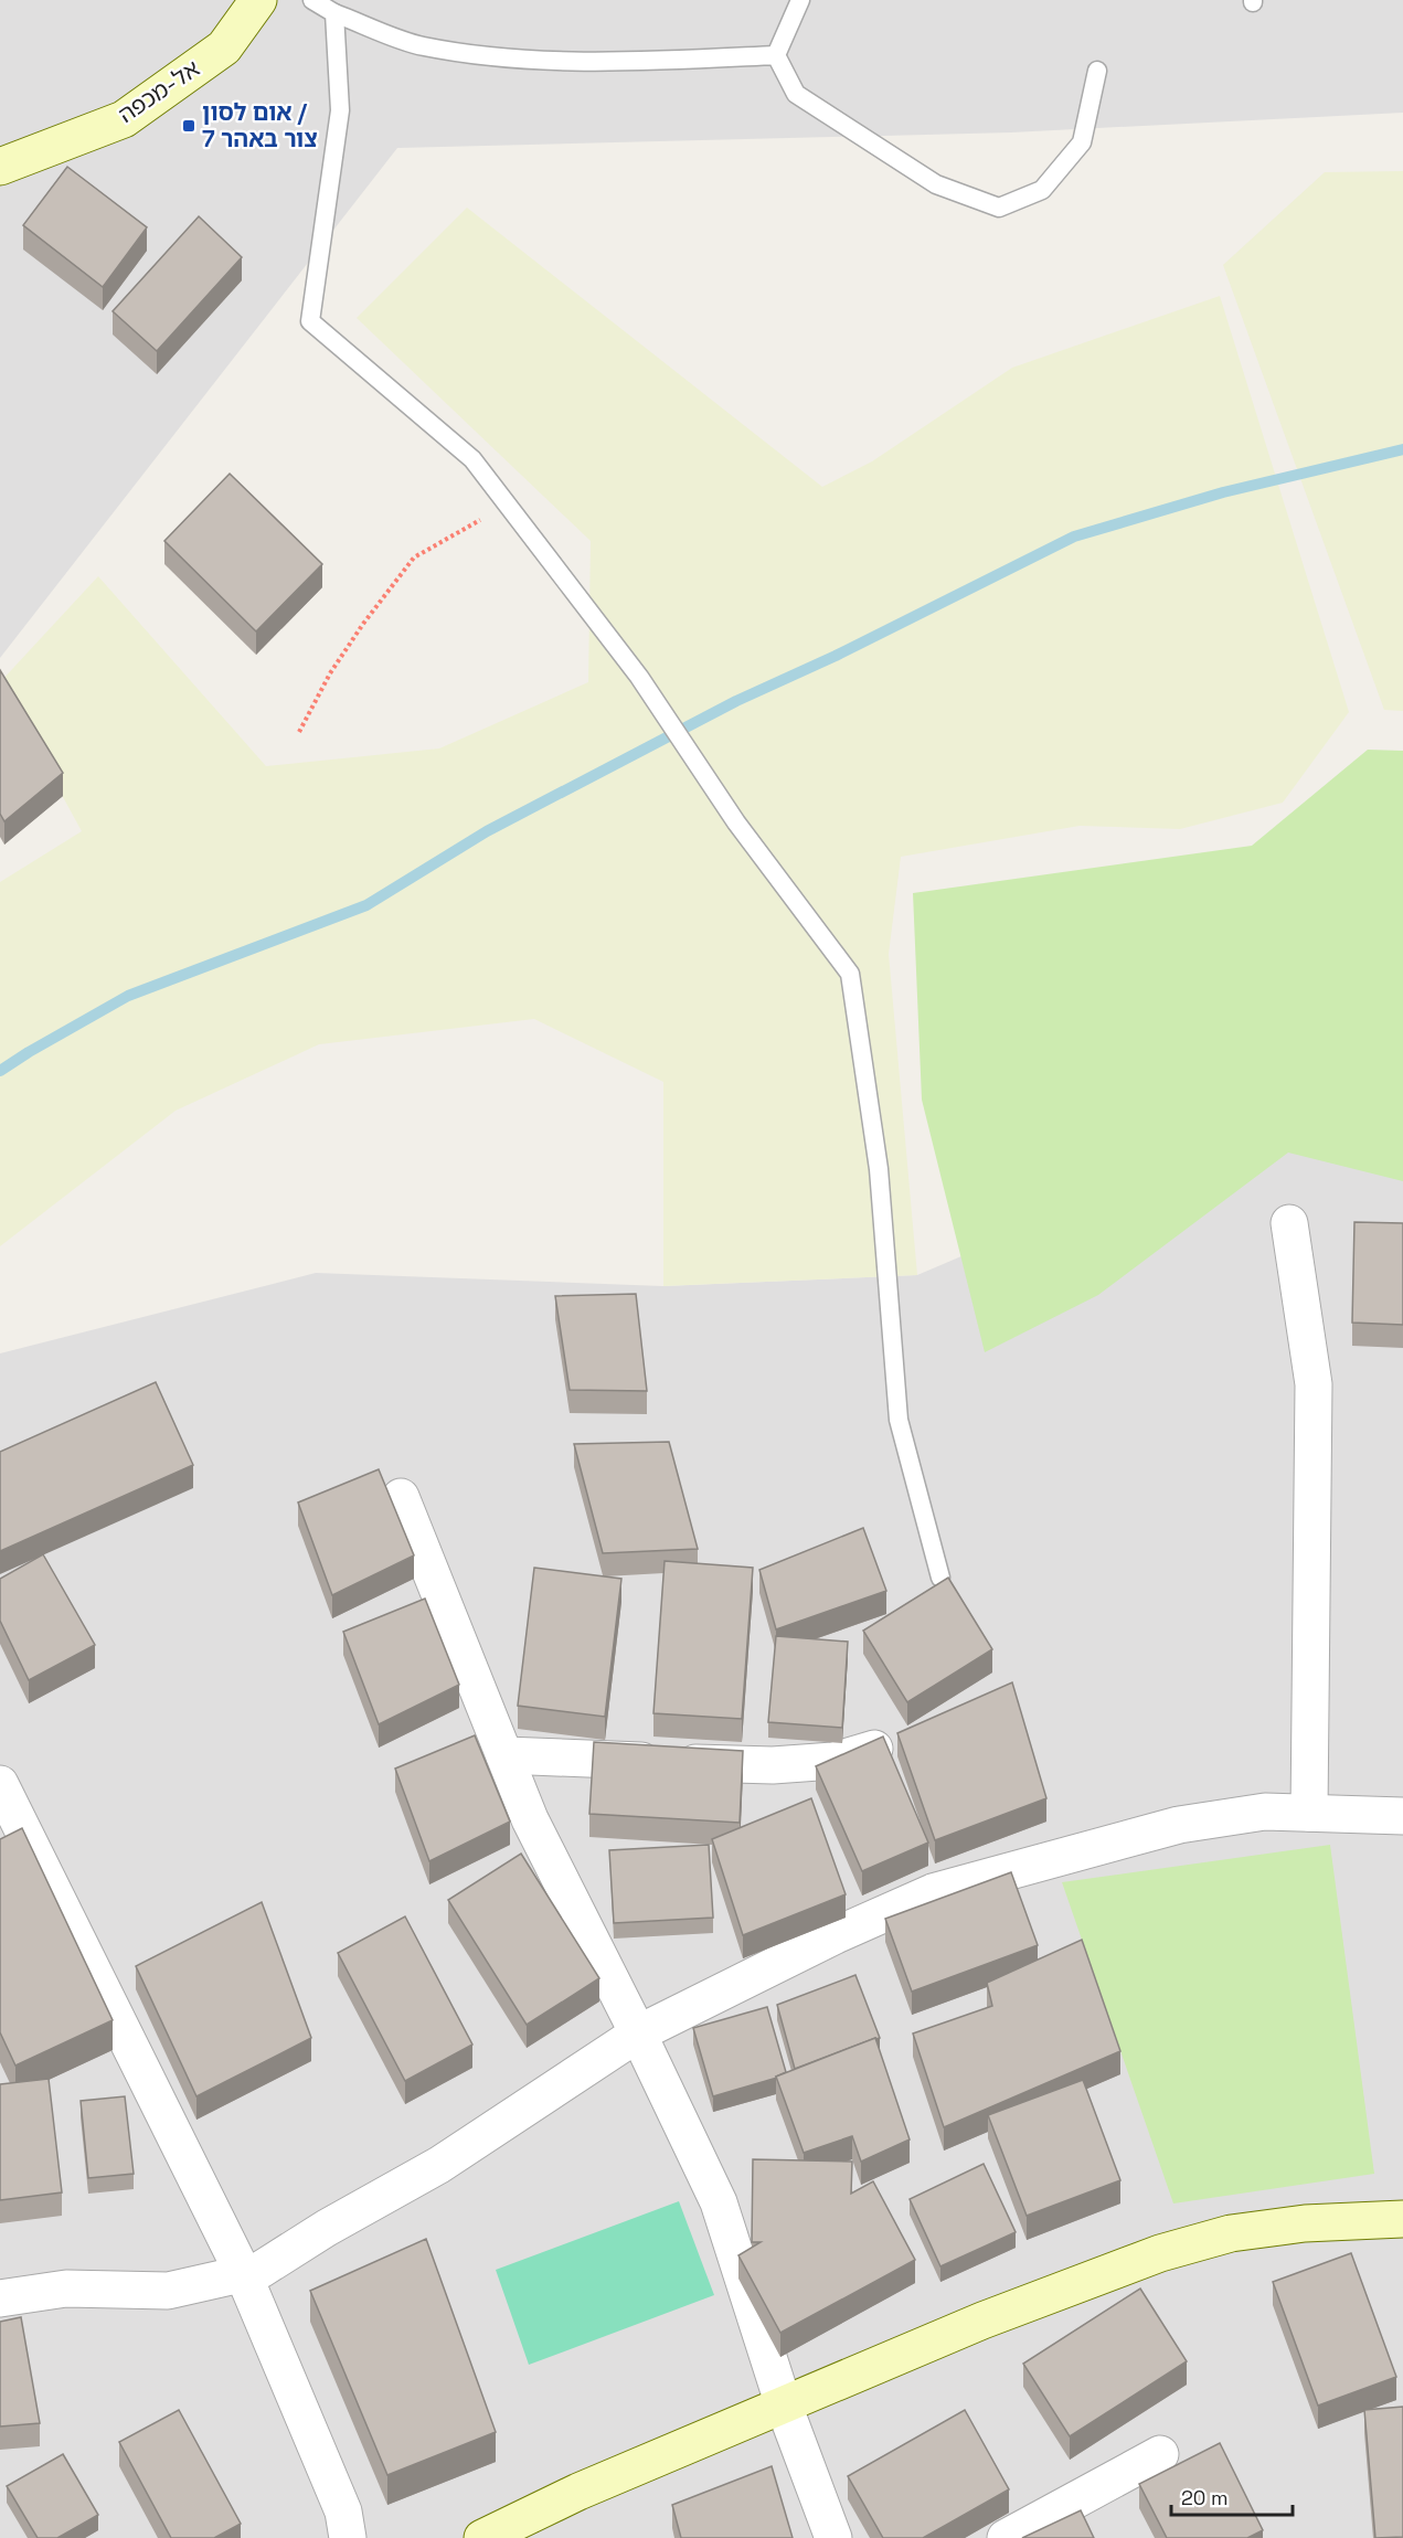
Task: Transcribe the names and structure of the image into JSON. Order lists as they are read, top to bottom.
{
  "streets": {
    "street": ["אל-מכפה"]
  },
  "places": {
    "transit": ["אום לסון / צור באהר 7"]
  },
  "scale_bar": "20 m"
}
